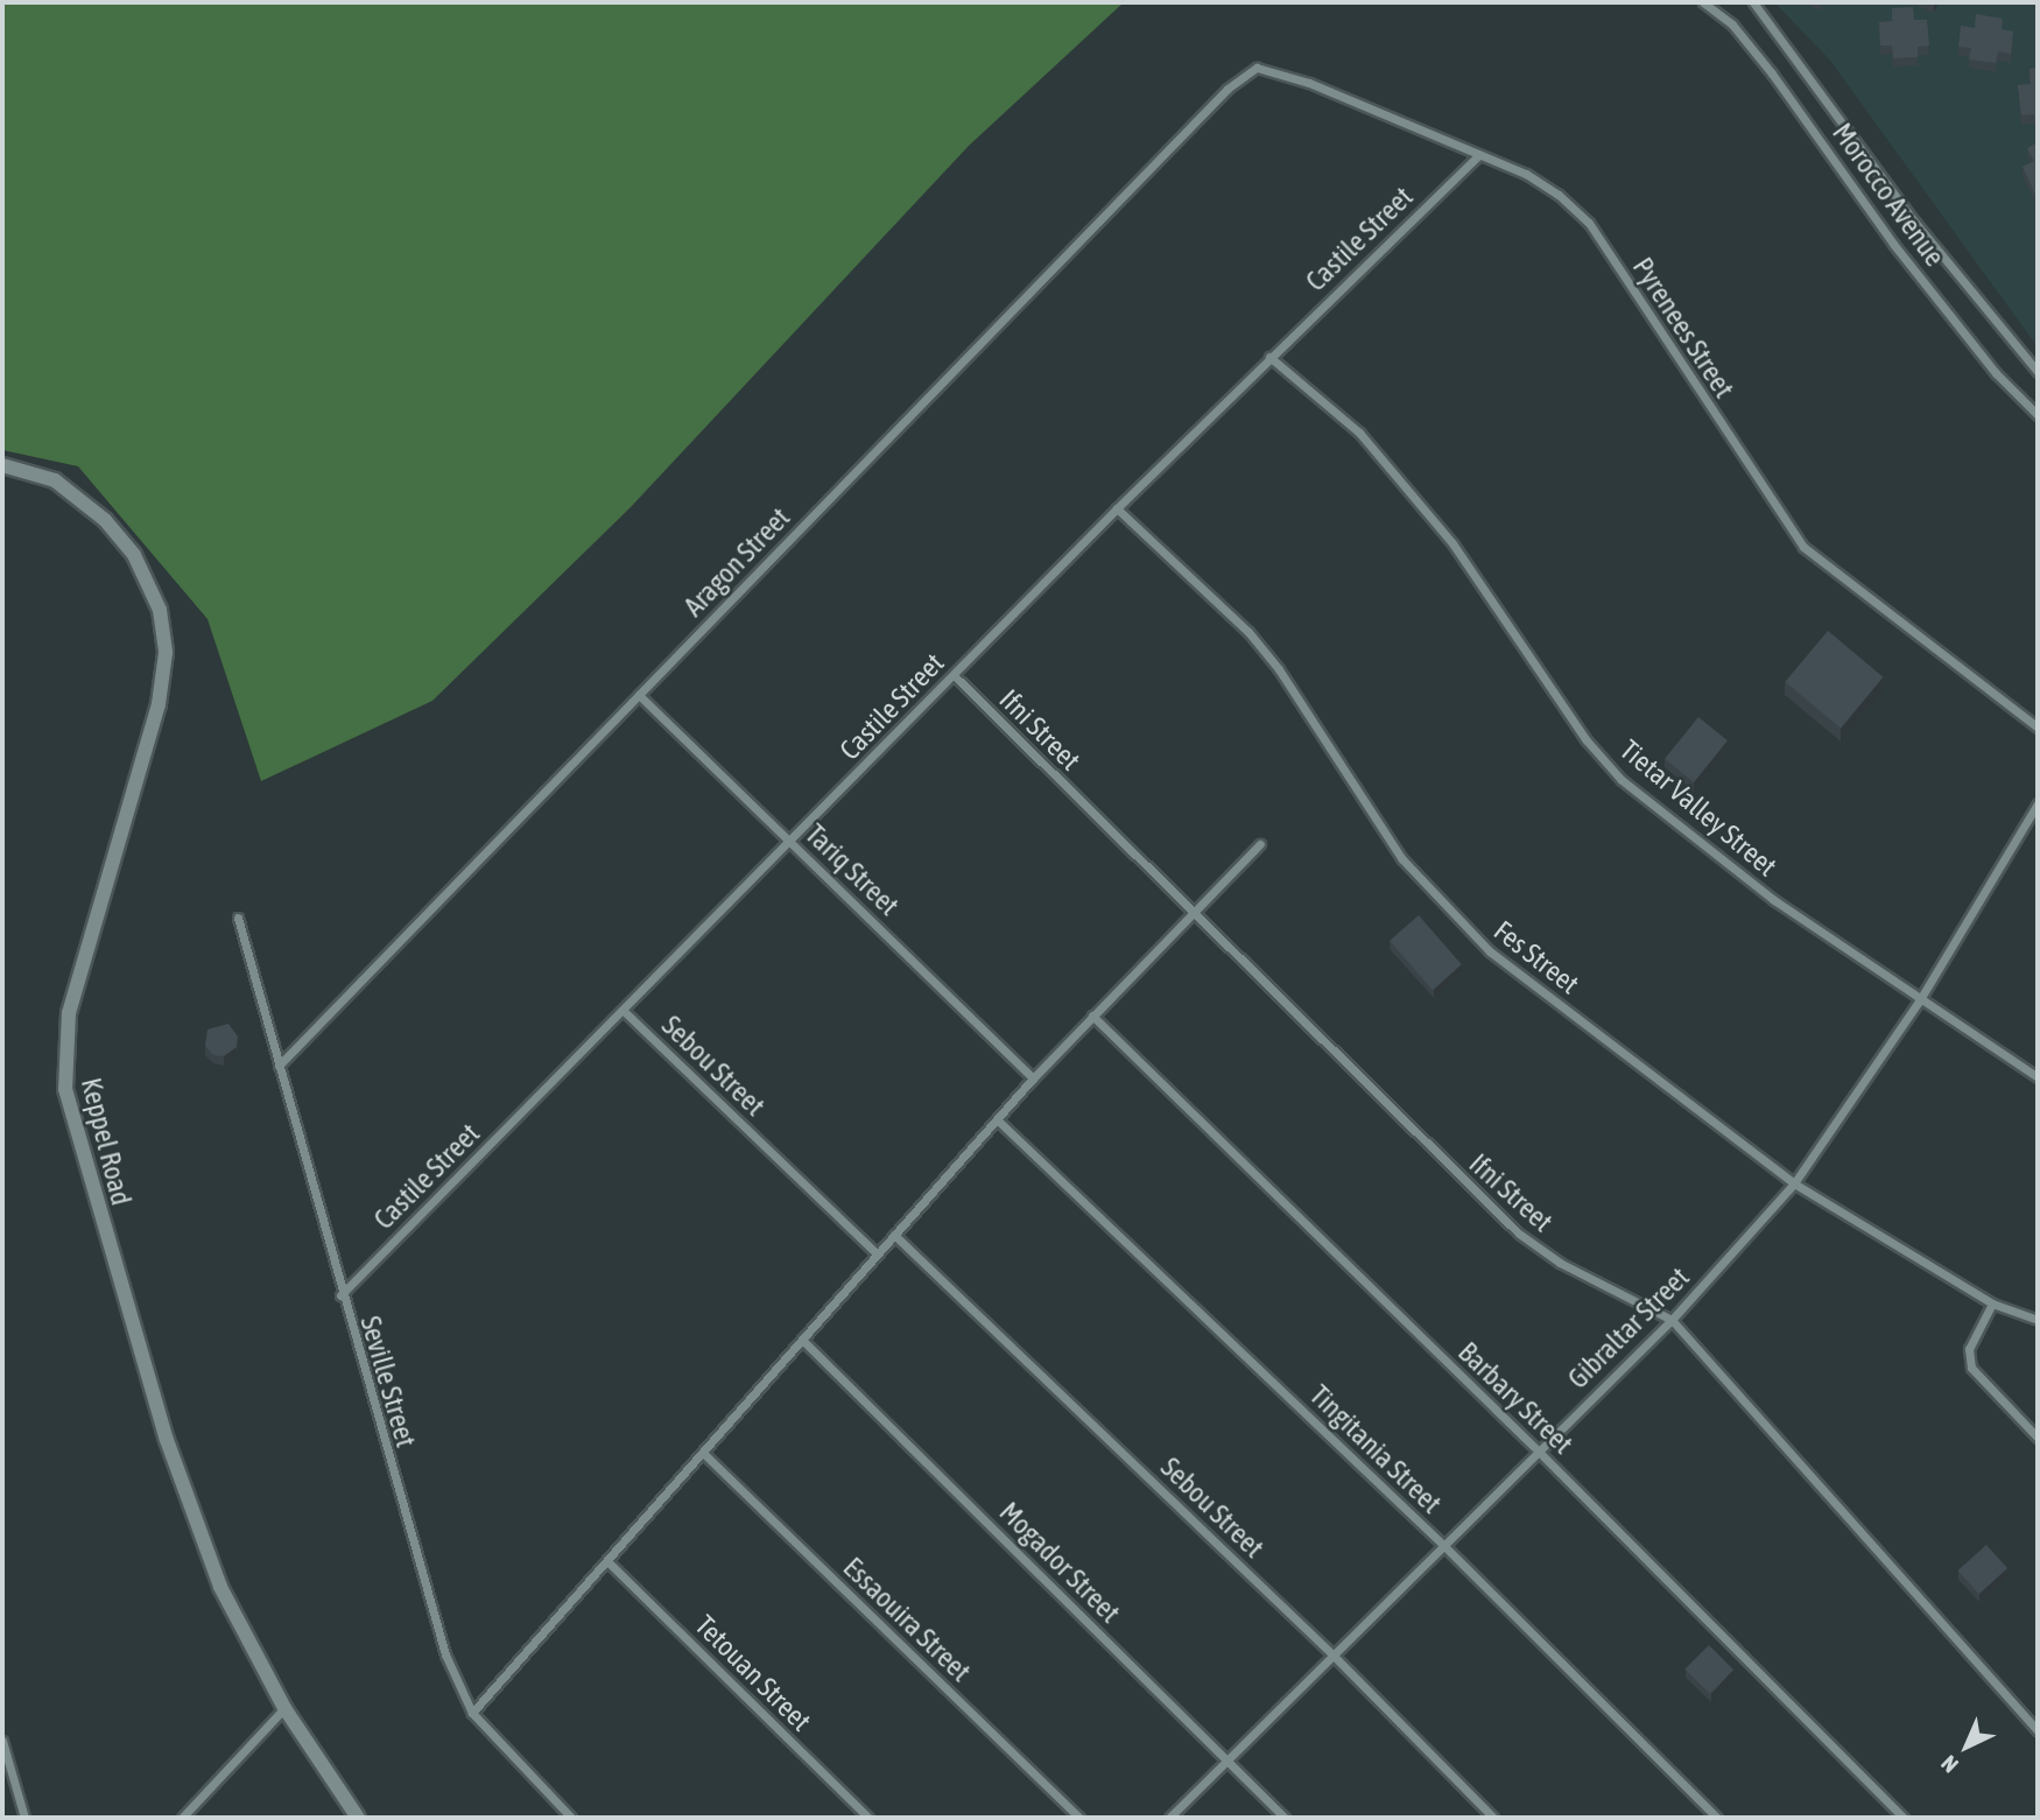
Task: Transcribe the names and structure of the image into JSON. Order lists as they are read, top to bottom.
{
  "streets": {
    "street": [
      "Morocco Avenue",
      "Castile Street",
      "Pyrenees Street",
      "Aragon Street",
      "Ifni Street",
      "Tietar Valley Street",
      "Tariq Street",
      "Fes Street",
      "Sebou Street",
      "Keppel Road",
      "Gibraltar Street",
      "Seville Street",
      "Barbary Street",
      "Tingitania Street",
      "Mogador Street",
      "Essaouira Street",
      "Tetouan Street"
    ]
  },
  "crossings": [
    ["Castile Street", "Pyrenees Street"],
    ["Castile Street", "Ifni Street"],
    ["Castile Street", "Tietar Valley Street"],
    ["Castile Street", "Tariq Street"],
    ["Castile Street", "Fes Street"],
    ["Castile Street", "Sebou Street"],
    ["Castile Street", "Seville Street"],
    ["Pyrenees Street", "Aragon Street"],
    ["Aragon Street", "Tariq Street"],
    ["Aragon Street", "Seville Street"],
    ["Ifni Street", "Gibraltar Street"],
    ["Tietar Valley Street", "Gibraltar Street"],
    ["Fes Street", "Gibraltar Street"],
    ["Sebou Street", "Gibraltar Street"],
    ["Gibraltar Street", "Barbary Street"],
    ["Gibraltar Street", "Tingitania Street"],
    ["Gibraltar Street", "Mogador Street"]
  ],
  "north": "bottom left"
}
